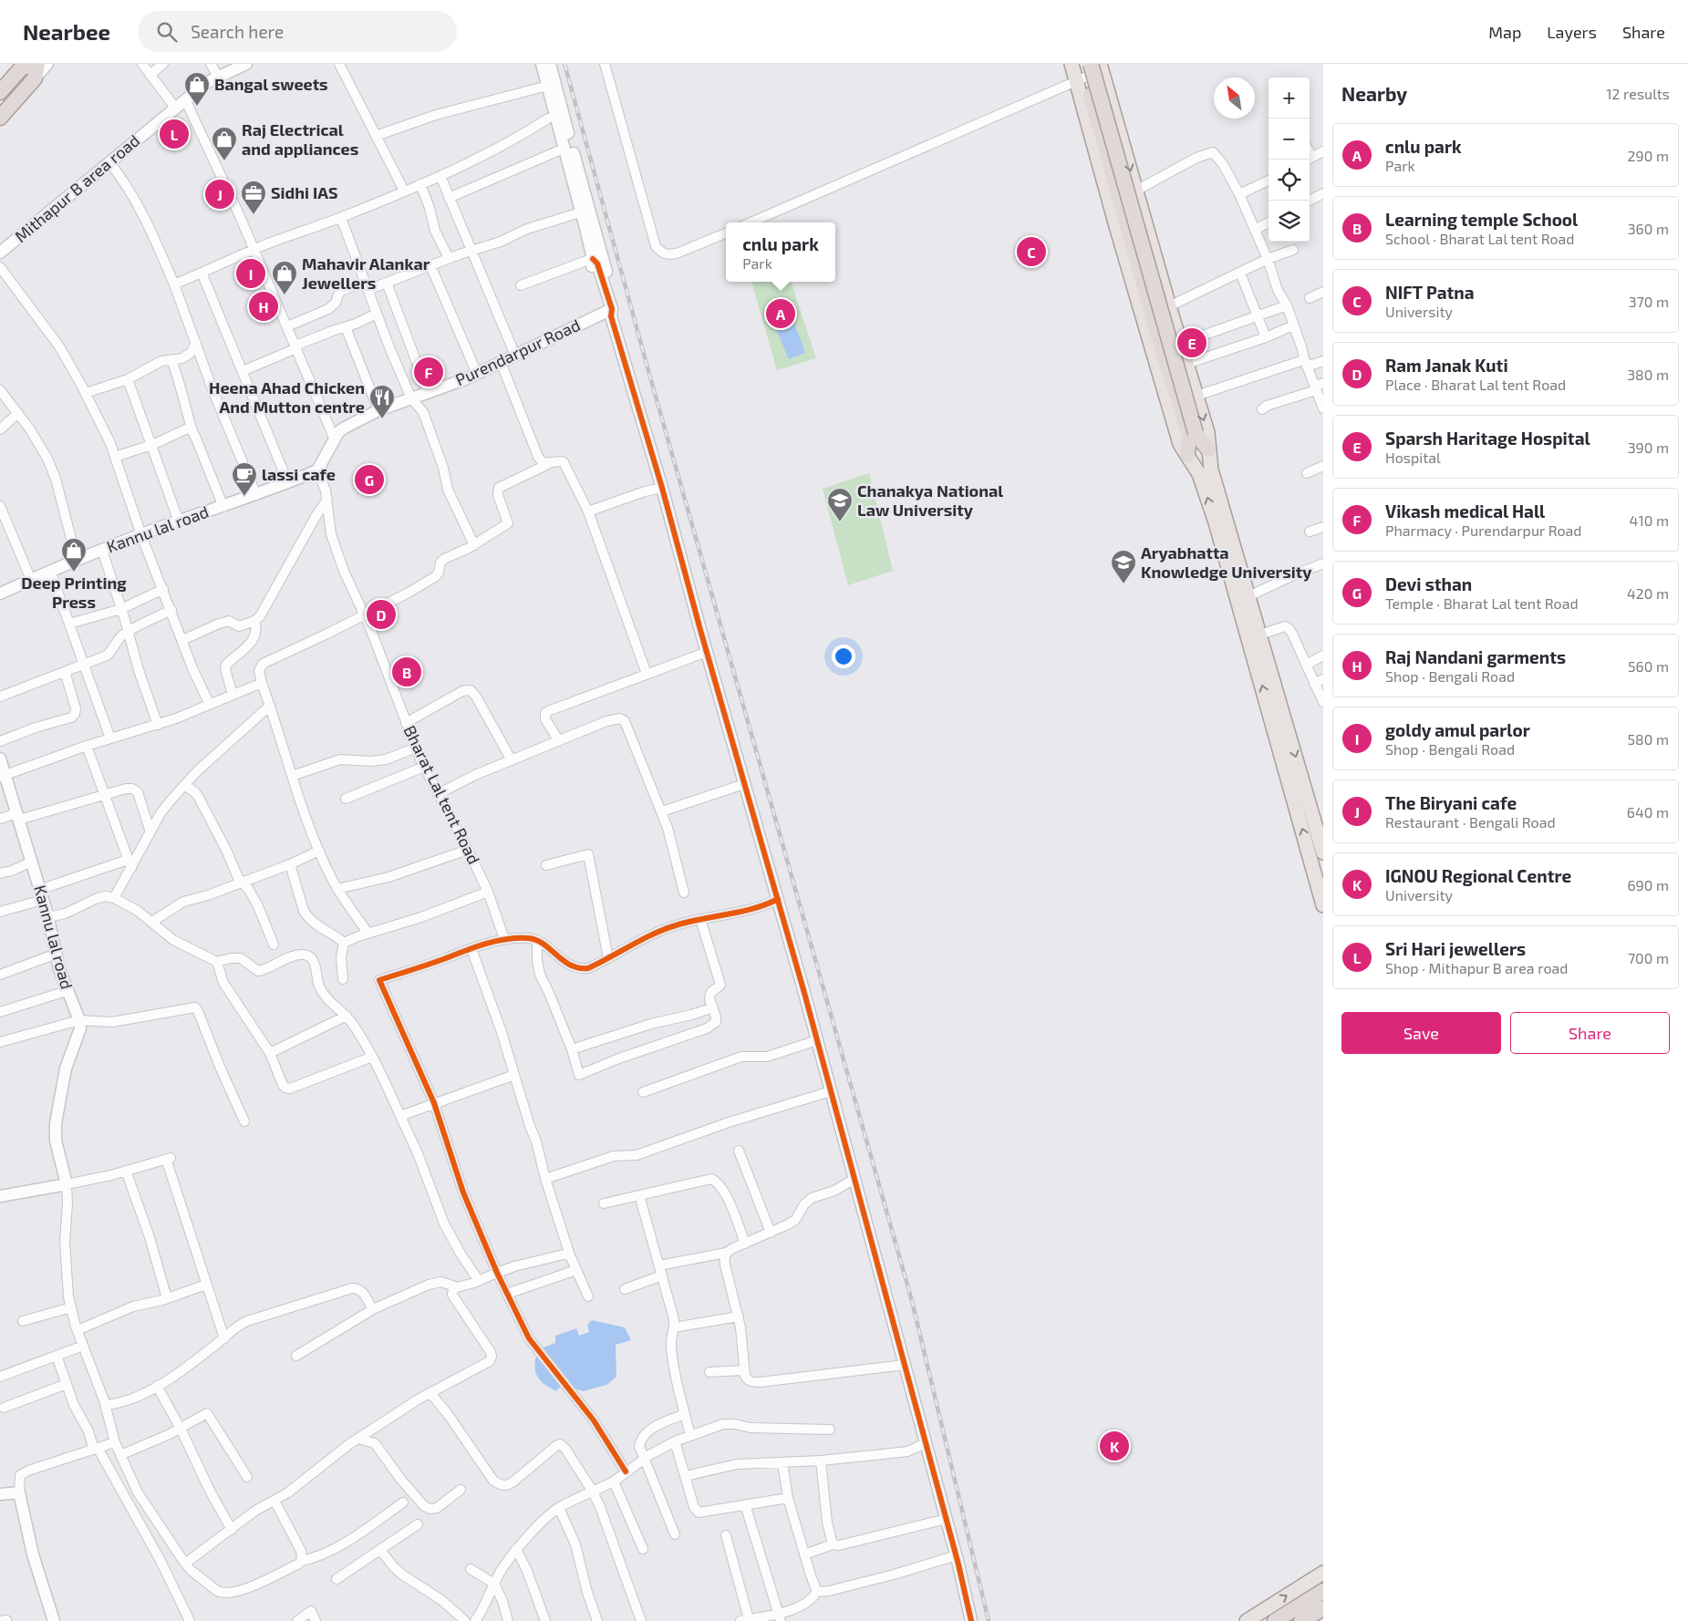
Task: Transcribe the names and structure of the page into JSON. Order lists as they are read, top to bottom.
{
  "streets": {
    "street": [
      "Mithapur B area road",
      "Purendarpur Road",
      "Kannu lal road",
      "Bharat Lal tent Road"
    ]
  },
  "crossings": [
    ["Purendarpur Road", "Kannu lal road"],
    ["Purendarpur Road", "Bharat Lal tent Road"],
    ["Kannu lal road", "Bharat Lal tent Road"]
  ],
  "places": {
    "shop": [
      "Bangal sweets",
      "Raj Electrical and appliances",
      "Mahavir Alankar Jewellers",
      "Deep Printing Press"
    ],
    "office": ["Sidhi IAS"],
    "restaurant": ["Heena Ahad Chicken And Mutton centre"],
    "cafe": ["lassi cafe"],
    "school or university": ["Chanakya National Law University", "Aryabhatta Knowledge University"]
  },
  "north": "top left",
  "page": {
    "header": "Nearbee",
    "search": "Search here",
    "nav": ["Map", "Layers", "Share"],
    "heading": ["Nearby", "12 results"],
    "map_buttons": ["+", "−"],
    "pins": [
      "L",
      "J",
      "C",
      "I",
      "H",
      "A",
      "E",
      "F",
      "G",
      "D",
      "B",
      "K"
    ],
    "list": [
      {
        "mark": "A",
        "name": "cnlu park",
        "note": "Park",
        "value": "290 m"
      },
      {
        "mark": "B",
        "name": "Learning temple School",
        "note": "School · Bharat Lal tent Road",
        "value": "360 m"
      },
      {
        "mark": "C",
        "name": "NIFT Patna",
        "note": "University",
        "value": "370 m"
      },
      {
        "mark": "D",
        "name": "Ram Janak Kuti",
        "note": "Place · Bharat Lal tent Road",
        "value": "380 m"
      },
      {
        "mark": "E",
        "name": "Sparsh Haritage Hospital",
        "note": "Hospital",
        "value": "390 m"
      },
      {
        "mark": "F",
        "name": "Vikash medical Hall",
        "note": "Pharmacy · Purendarpur Road",
        "value": "410 m"
      },
      {
        "mark": "G",
        "name": "Devi sthan",
        "note": "Temple · Bharat Lal tent Road",
        "value": "420 m"
      },
      {
        "mark": "H",
        "name": "Raj Nandani garments",
        "note": "Shop · Bengali Road",
        "value": "560 m"
      },
      {
        "mark": "I",
        "name": "goldy amul parlor",
        "note": "Shop · Bengali Road",
        "value": "580 m"
      },
      {
        "mark": "J",
        "name": "The Biryani cafe",
        "note": "Restaurant · Bengali Road",
        "value": "640 m"
      },
      {
        "mark": "K",
        "name": "IGNOU Regional Centre",
        "note": "University",
        "value": "690 m"
      },
      {
        "mark": "L",
        "name": "Sri Hari jewellers",
        "note": "Shop · Mithapur B area road",
        "value": "700 m"
      }
    ],
    "popup": ["cnlu park", "Park"],
    "buttons": ["Save", "Share"]
  }
}
